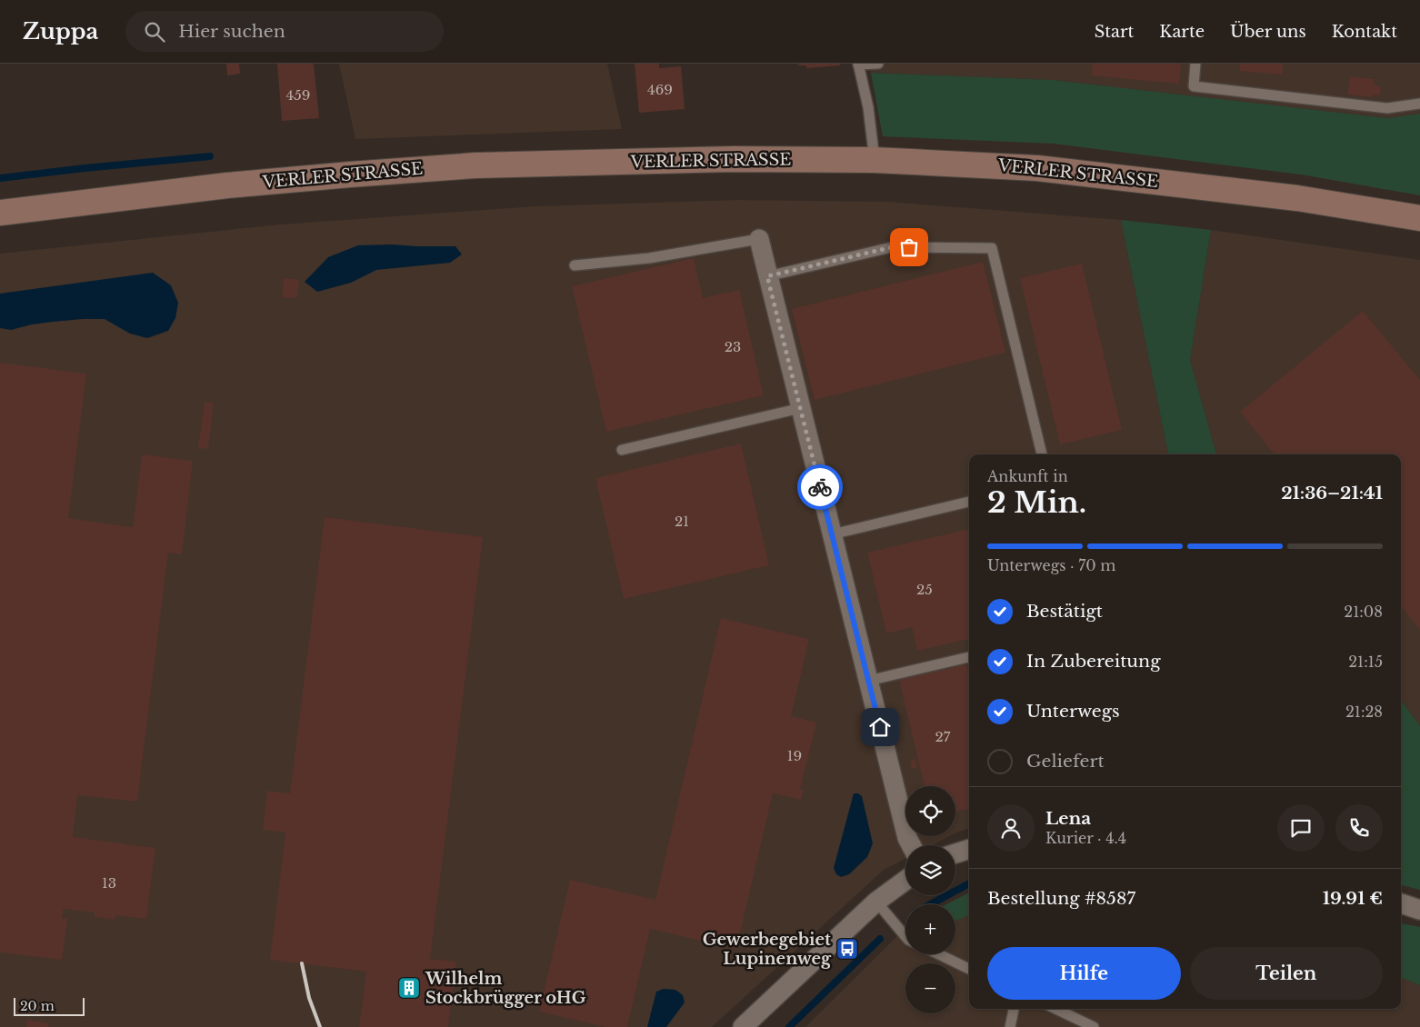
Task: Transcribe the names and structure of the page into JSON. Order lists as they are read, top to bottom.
{
  "streets": {
    "main road": ["VERLER STRASSE"]
  },
  "places": {
    "bus stop": ["Gewerbegebiet Lupinenweg"],
    "building": ["Wilhelm Stockbrügger oHG"]
  },
  "house_numbers": [
    "469",
    "459",
    "23",
    "21",
    "25",
    "27",
    "19",
    "13"
  ],
  "scale_bar": "20 m",
  "page": {
    "header": "Zuppa",
    "search": "Hier suchen",
    "nav": [
      "Start",
      "Karte",
      "Über uns",
      "Kontakt"
    ],
    "heading": ["2 Min.", "Ankunft in", "21:36–21:41"],
    "panel": [
      "Lena",
      "Kurier · 4.4",
      "Bestellung #8587",
      "19.91 €"
    ],
    "bar": "Unterwegs · 70 m",
    "list": [
      ["Bestätigt", "21:08"],
      ["In Zubereitung", "21:15"],
      ["Unterwegs", "21:28"],
      "Geliefert"
    ],
    "map_buttons": ["+", "−"],
    "buttons": ["Hilfe", "Teilen"],
    "scale": "20 m"
  }
}
